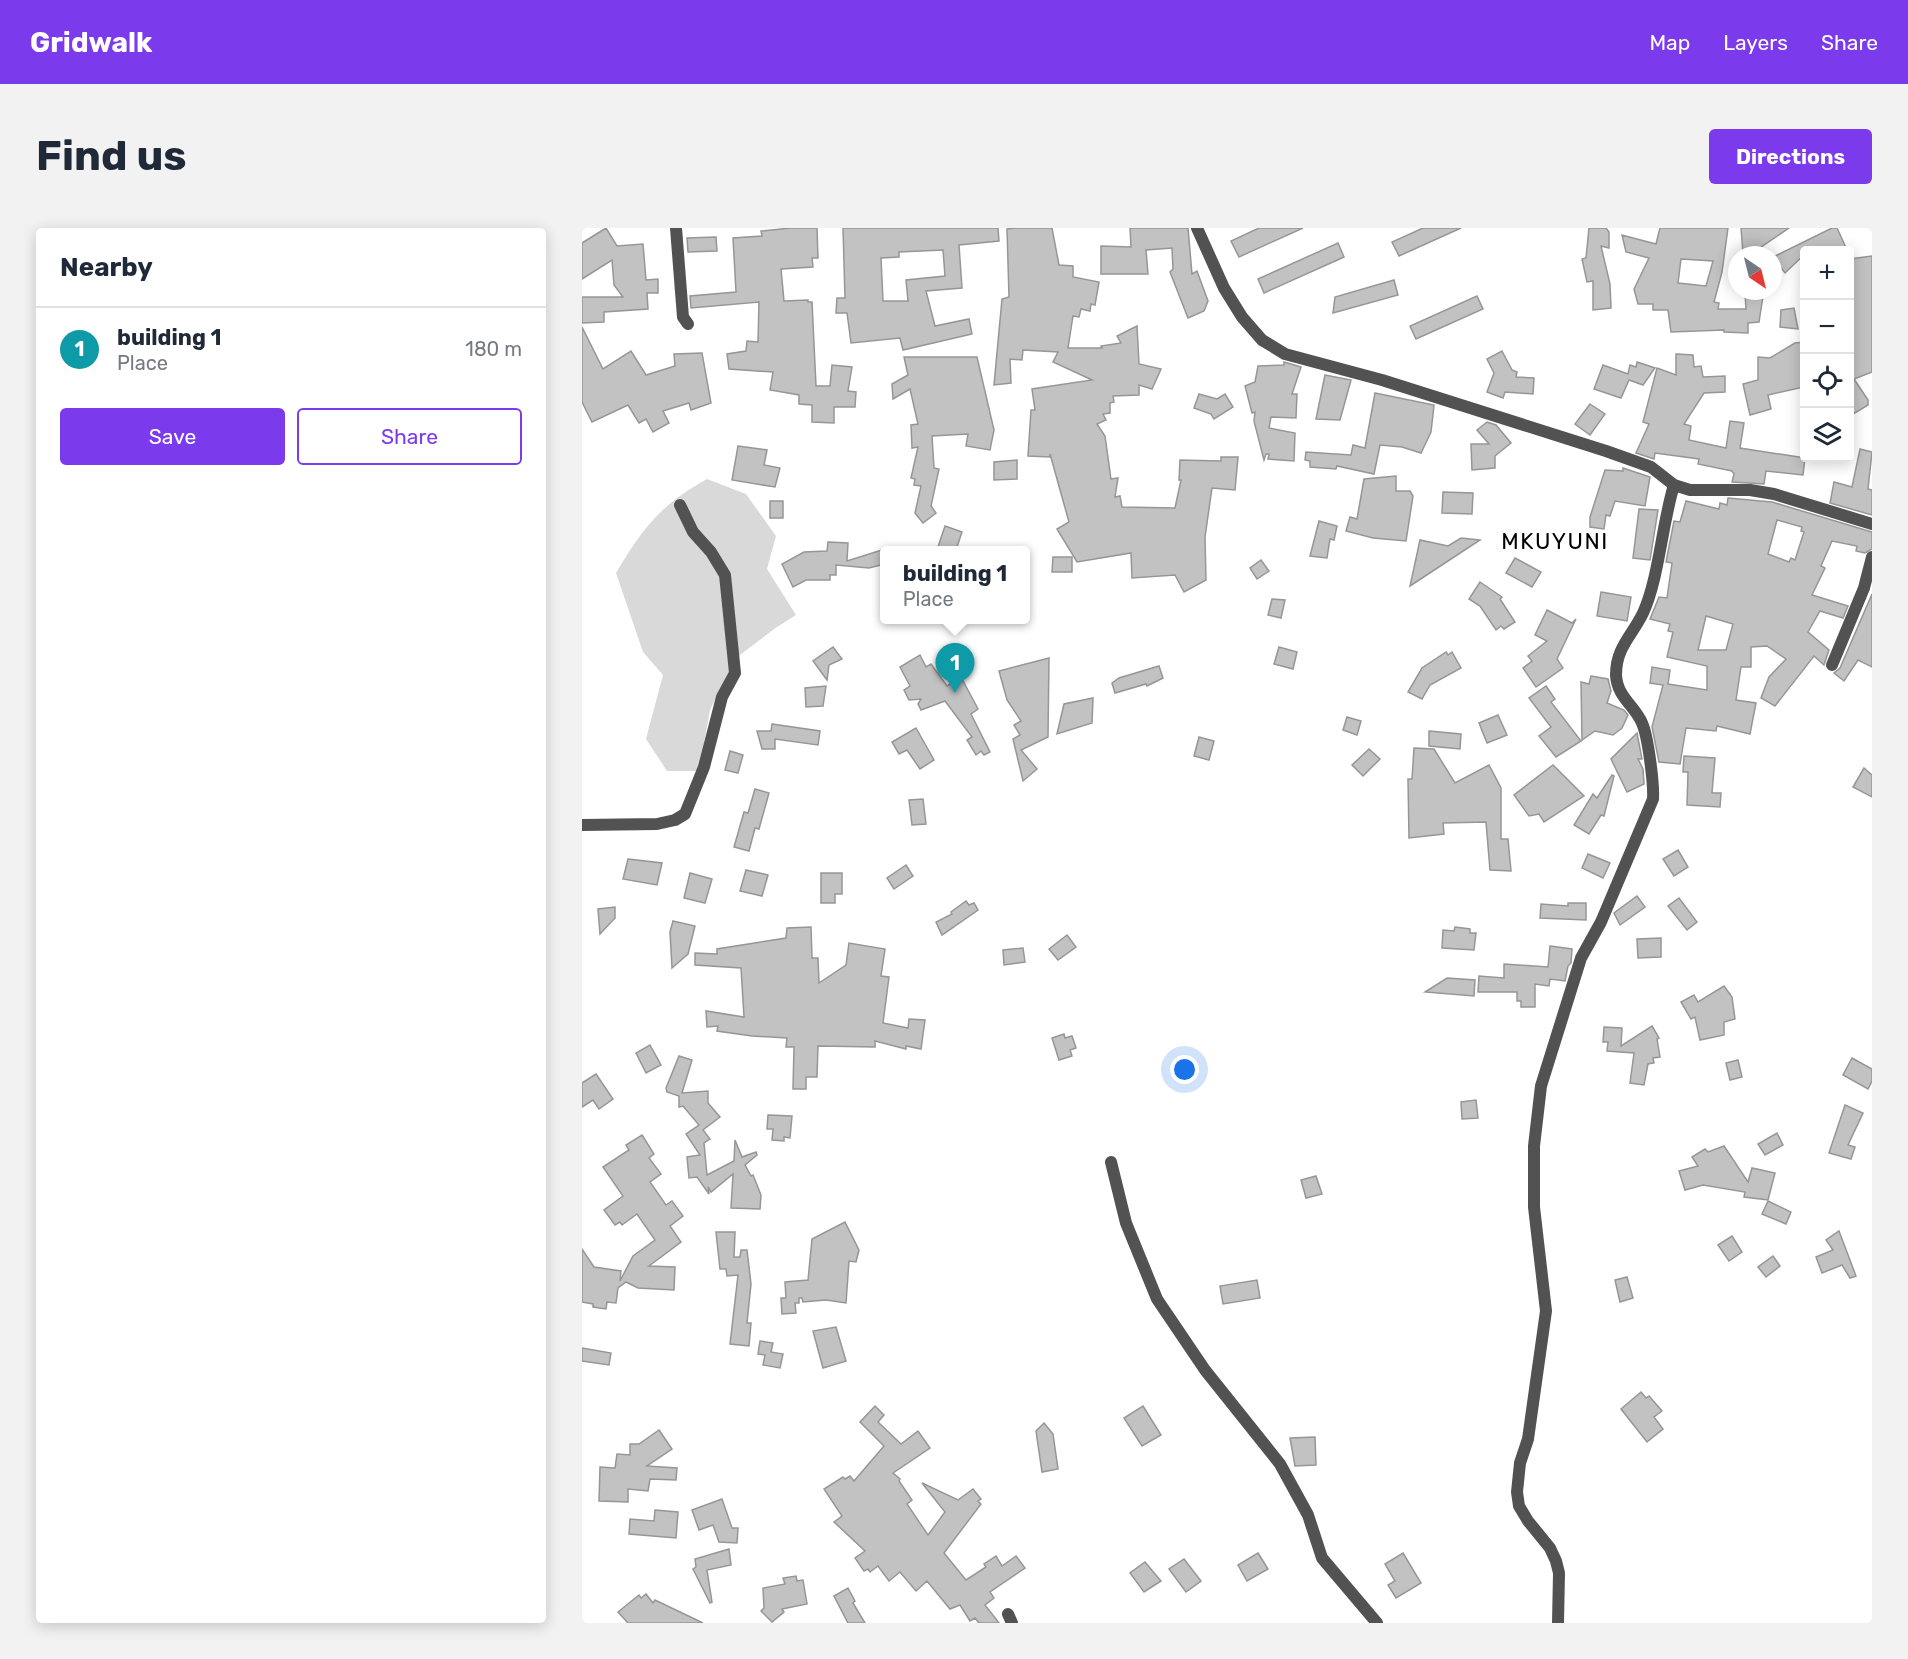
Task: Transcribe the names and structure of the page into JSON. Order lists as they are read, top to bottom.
{
  "districts": ["MKUYUNI"],
  "north": "bottom right",
  "page": {
    "header": "Gridwalk",
    "nav": ["Map", "Layers", "Share"],
    "buttons": [
      "Directions",
      ["Save", "Share"]
    ],
    "title": "Find us",
    "heading": "Nearby",
    "map_buttons": ["+", "−"],
    "list": [
      {
        "mark": "1",
        "name": "building 1",
        "note": "Place",
        "value": "180 m"
      }
    ],
    "popup": ["building 1", "Place"],
    "pins": "1"
  }
}
